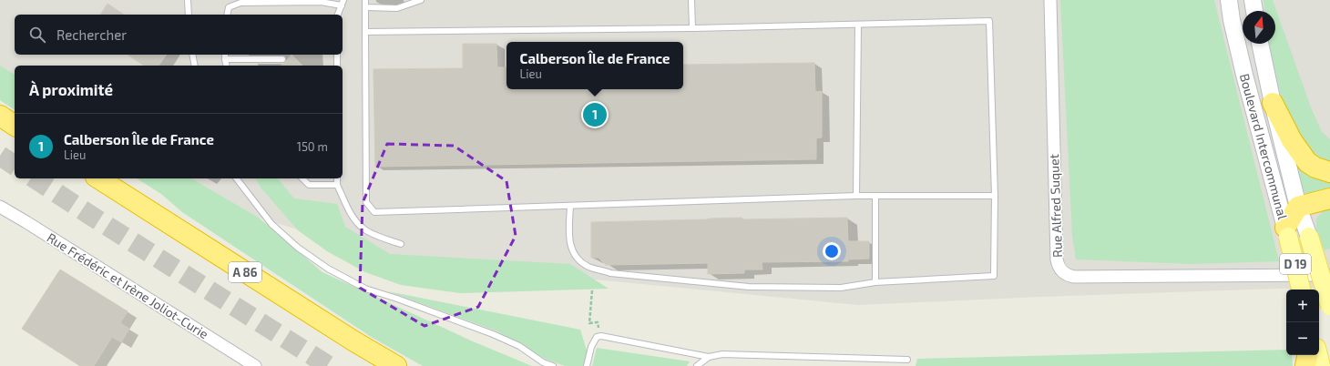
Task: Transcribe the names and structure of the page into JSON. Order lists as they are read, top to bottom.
{
  "streets": {
    "highway": ["A 86"],
    "main road": ["Boulevard Intercommunal", "D 19"],
    "street": ["Rue Alfred Suquet", "Rue Frédéric et Irène Joliot-Curie"]
  },
  "north": "top",
  "page": {
    "search": "Rechercher",
    "popup": ["Calberson Île de France", "Lieu"],
    "heading": "À proximité",
    "pins": "1",
    "list": [
      {
        "mark": "1",
        "name": "Calberson Île de France",
        "note": "Lieu",
        "value": "150 m"
      }
    ],
    "map_buttons": ["+", "−"]
  }
}
